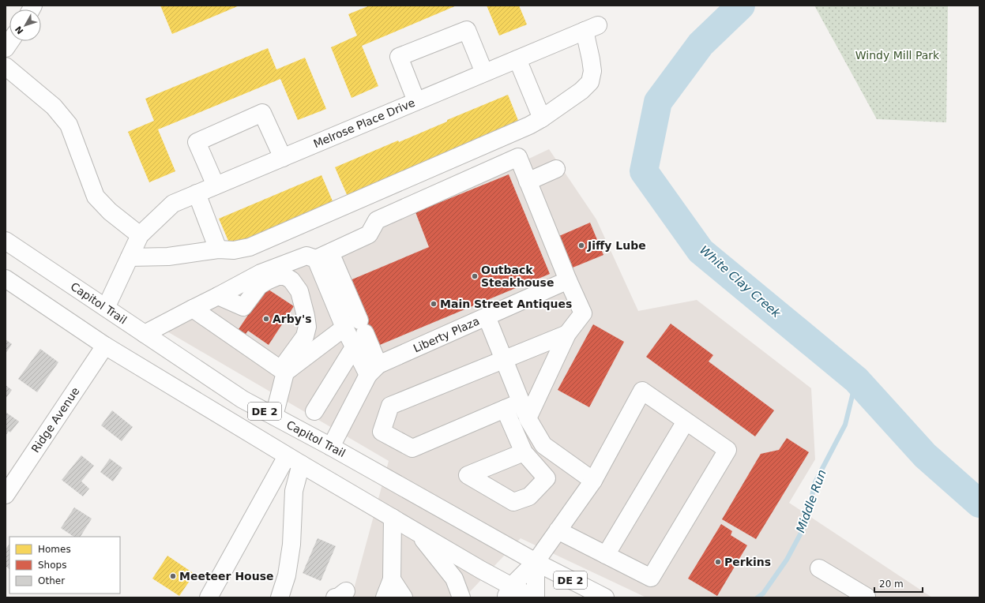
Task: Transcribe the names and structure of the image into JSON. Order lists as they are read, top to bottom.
{
  "streets": {
    "street": [
      "Melrose Place Drive",
      "Capitol Trail",
      "Liberty Plaza",
      "DE 2",
      "Ridge Avenue"
    ]
  },
  "crossings": [
    ["Melrose Place Drive", "Capitol Trail"],
    ["DE 2", "Ridge Avenue"]
  ],
  "water": ["White Clay Creek", "Middle Run"],
  "parks": ["Windy Mill Park"],
  "places": [
    "Jiffy Lube",
    "Outback Steakhouse",
    "Main Street Antiques",
    "Arby's",
    "Perkins",
    "Meeteer House"
  ],
  "legend": ["Homes", "Shops", "Other"],
  "scale_bar": "20 m",
  "north": "bottom left"
}
